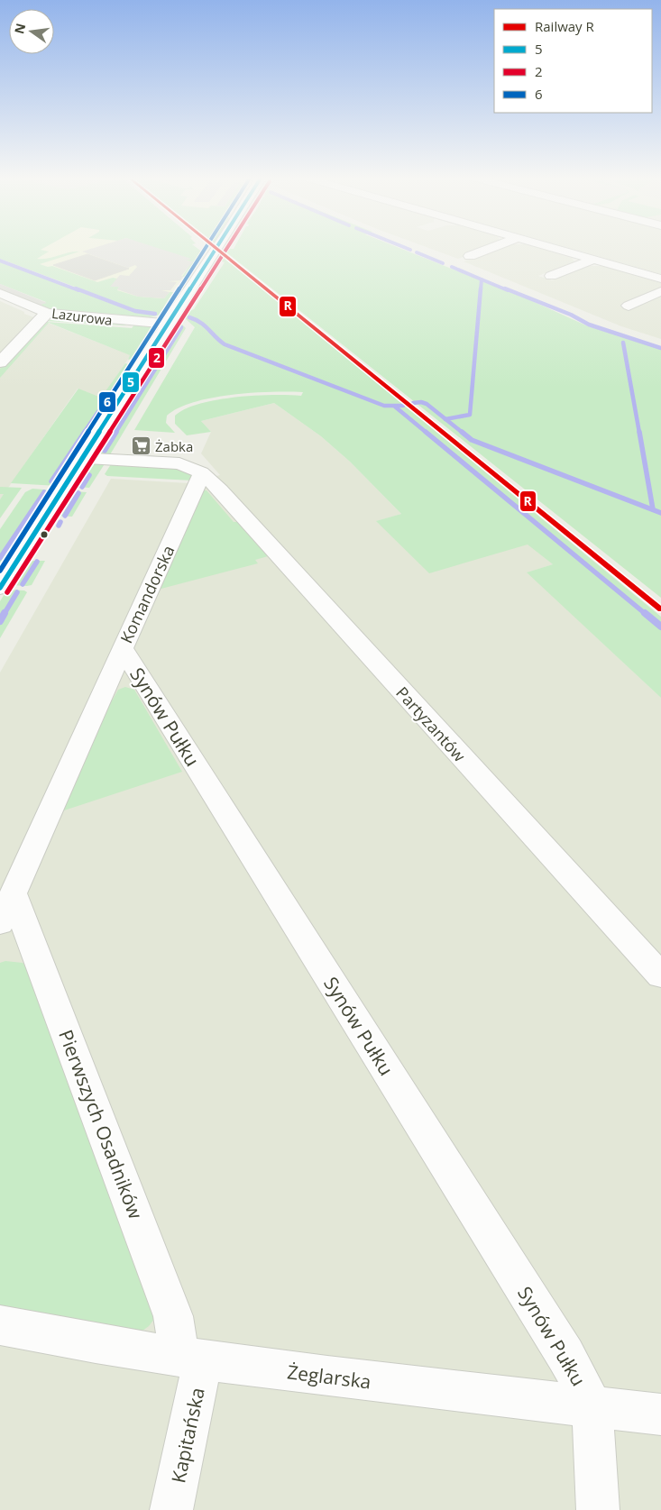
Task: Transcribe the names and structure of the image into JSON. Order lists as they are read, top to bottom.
{
  "streets": {
    "street": [
      "Lazurowa",
      "Komandorska",
      "Synów Pułku",
      "Partyzantów",
      "Pierwszych Osadników",
      "Żeglarska",
      "Kapitańska"
    ]
  },
  "crossings": [
    ["Komandorska", "Synów Pułku"],
    ["Komandorska", "Partyzantów"],
    ["Komandorska", "Pierwszych Osadników"],
    ["Synów Pułku", "Żeglarska"],
    ["Pierwszych Osadników", "Żeglarska"],
    ["Pierwszych Osadników", "Kapitańska"],
    ["Żeglarska", "Kapitańska"]
  ],
  "places": {
    "supermarket": ["Żabka"]
  },
  "lines": [
    "rail line R",
    "transit line 5",
    "transit line 2",
    "transit line 6"
  ],
  "legend": [
    "Railway R",
    "5",
    "2",
    "6"
  ],
  "north": "left"
}
